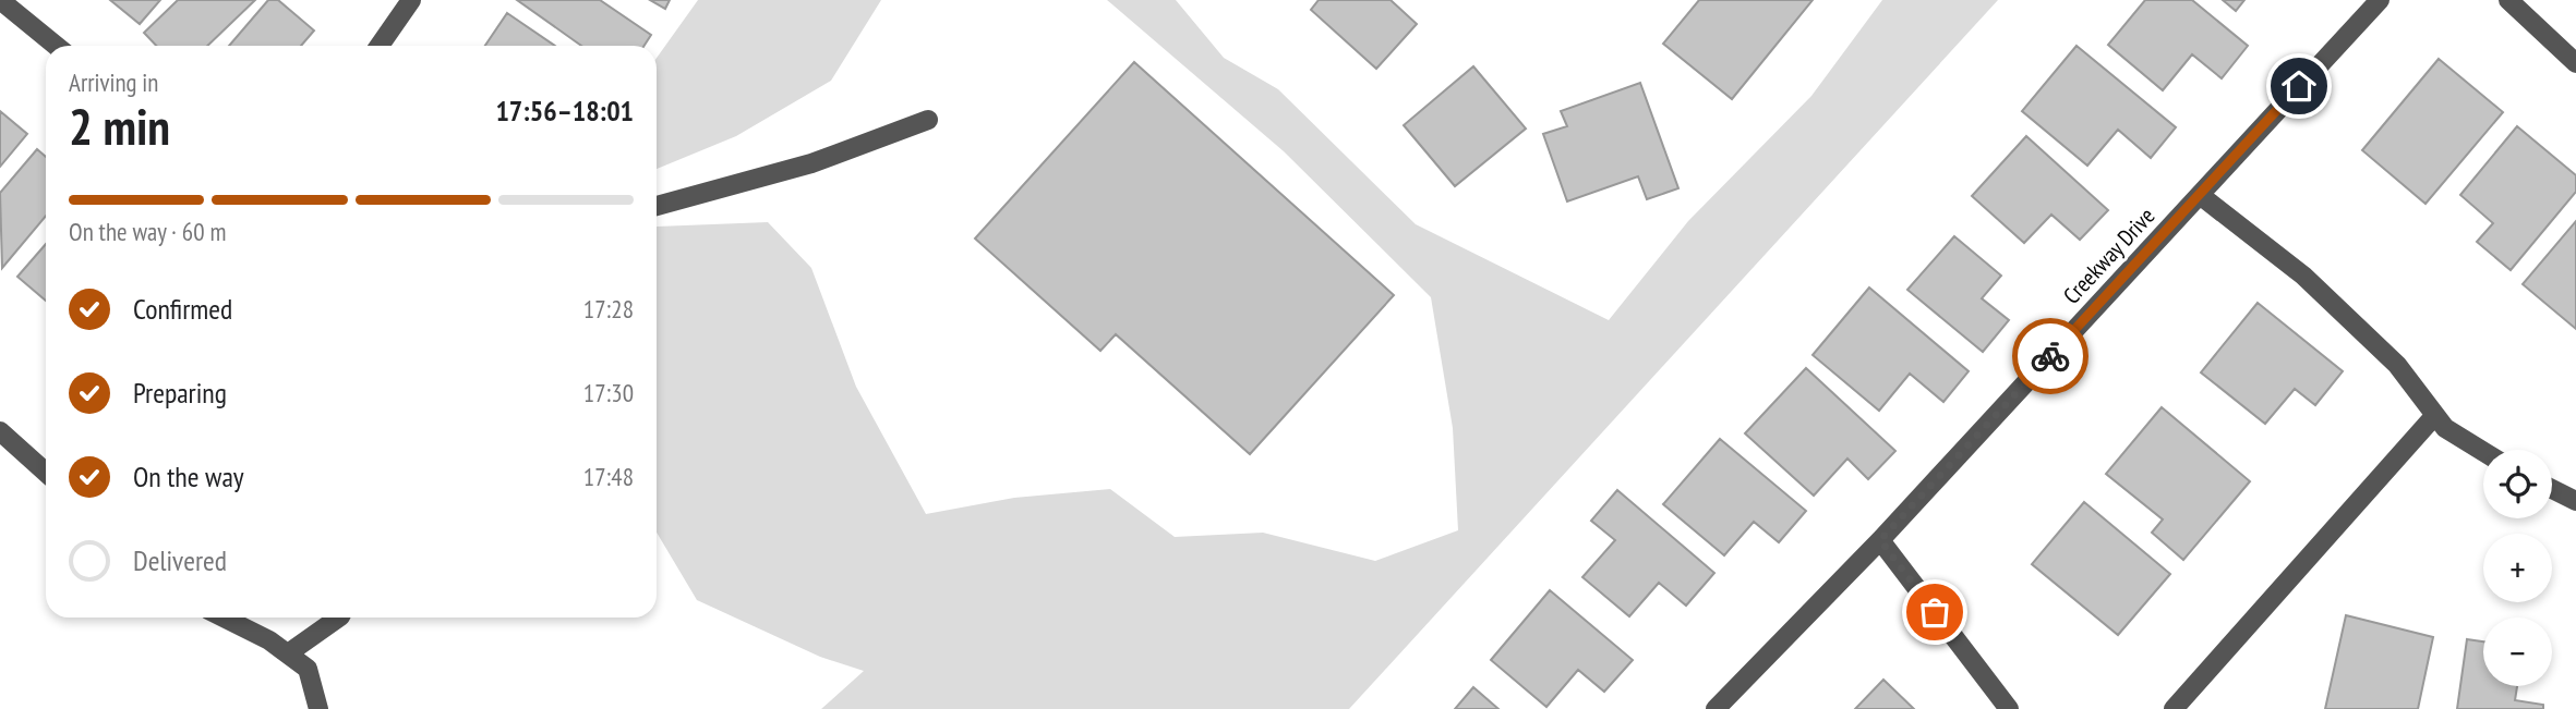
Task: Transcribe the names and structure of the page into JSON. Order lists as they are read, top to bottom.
{
  "streets": {
    "street": ["Creekway Drive"]
  },
  "page": {
    "heading": ["2 min", "Arriving in", "17:56–18:01"],
    "bar": "On the way · 60 m",
    "list": [
      ["Confirmed", "17:28"],
      ["Preparing", "17:30"],
      ["On the way", "17:48"],
      "Delivered"
    ],
    "map_buttons": ["+", "−"]
  }
}
